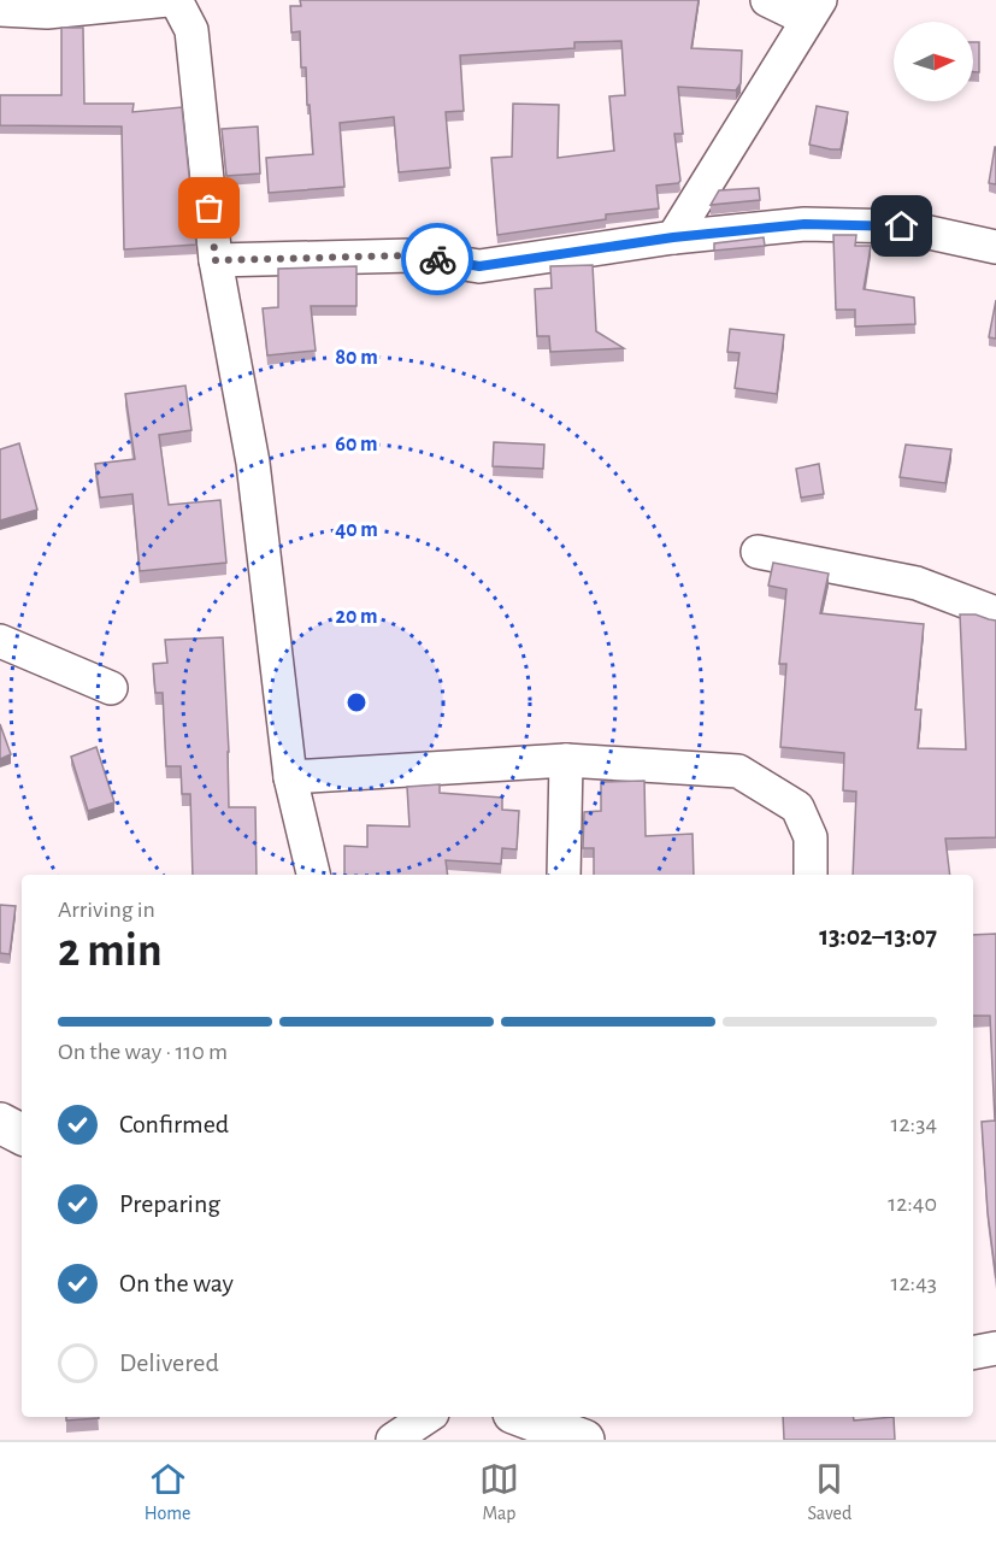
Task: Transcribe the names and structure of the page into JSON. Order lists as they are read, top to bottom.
{
  "north": "right",
  "page": {
    "heading": ["2 min", "Arriving in", "13:02–13:07"],
    "bar": "On the way · 110 m",
    "list": [
      ["Confirmed", "12:34"],
      ["Preparing", "12:40"],
      ["On the way", "12:43"],
      "Delivered"
    ],
    "tabs": ["Home", "Map", "Saved"]
  },
  "rings": [
    "80 m",
    "60 m",
    "40 m",
    "20 m"
  ]
}
